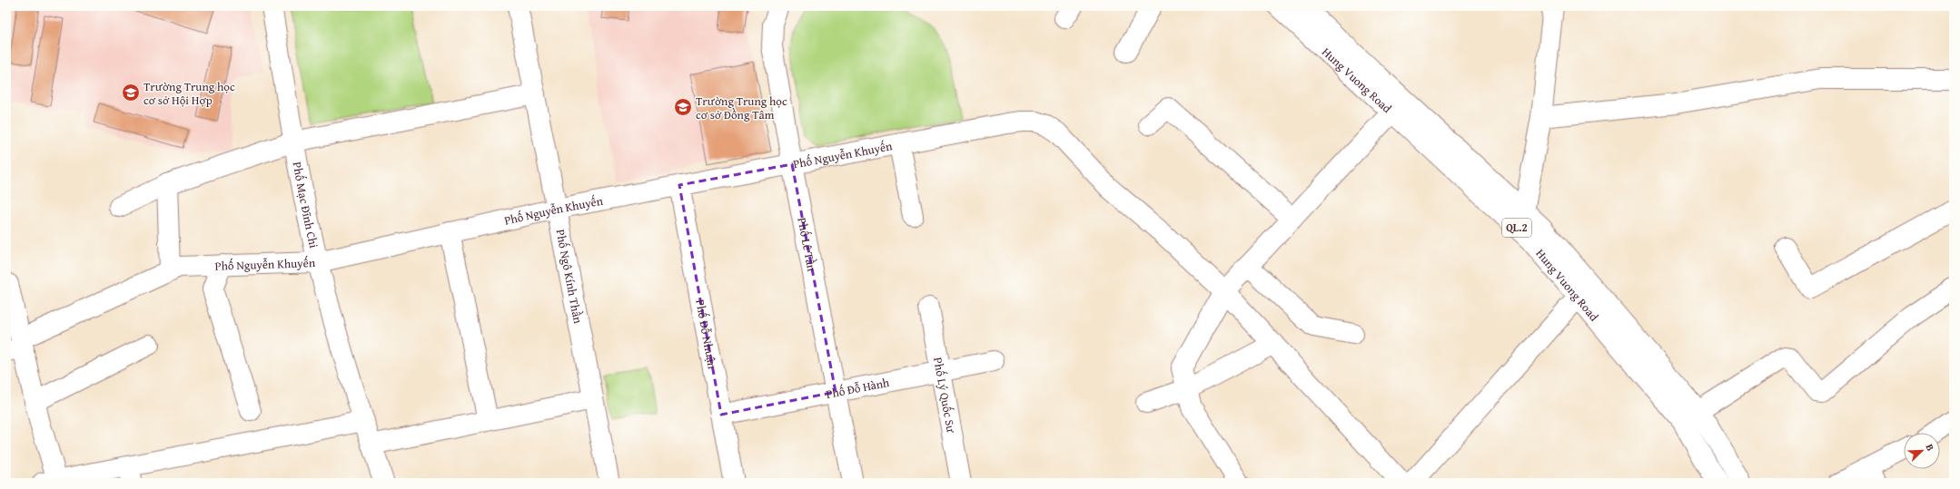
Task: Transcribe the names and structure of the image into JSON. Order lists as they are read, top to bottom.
{
  "streets": {
    "street": [
      "Hung Vuong Road",
      "Phố Nguyễn Khuyến",
      "Phố Mạc Đĩnh Chi",
      "QL.2",
      "Phố Lê Tần",
      "Phố Ngô Kính Thần",
      "Phố Đỗ Nhuận",
      "Phố Đỗ Hành",
      "Phố Lý Quốc Sư"
    ]
  },
  "crossings": [
    ["Phố Nguyễn Khuyến", "Phố Mạc Đĩnh Chi"],
    ["Phố Nguyễn Khuyến", "Phố Lê Tần"],
    ["Phố Nguyễn Khuyến", "Phố Ngô Kính Thần"],
    ["Phố Nguyễn Khuyến", "Phố Đỗ Nhuận"],
    ["Phố Lê Tần", "Phố Đỗ Hành"],
    ["Phố Đỗ Nhuận", "Phố Đỗ Hành"],
    ["Phố Đỗ Hành", "Phố Lý Quốc Sư"]
  ],
  "places": {
    "school or university": ["Trường Trung học cơ sở Hội Hợp", "Trường Trung học cơ sở Đồng Tâm"]
  },
  "north": "top right"
}
